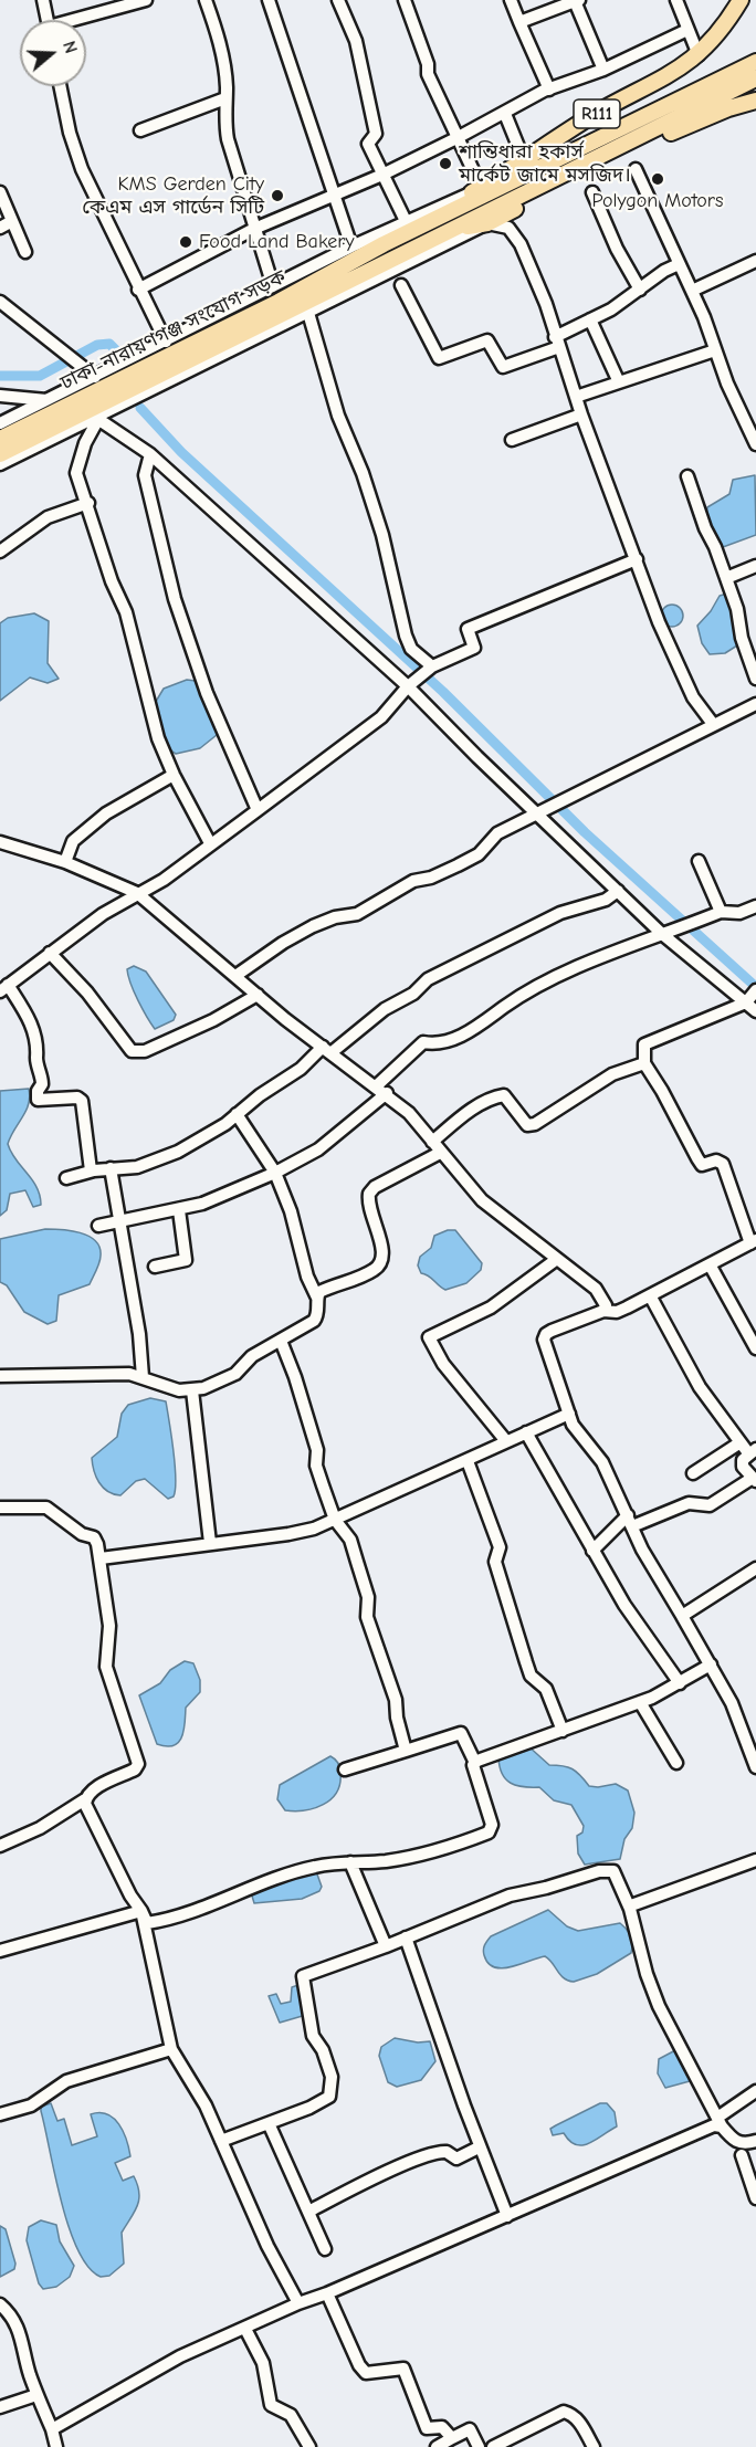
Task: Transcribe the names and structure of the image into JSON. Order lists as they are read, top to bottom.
{
  "streets": {
    "main road": ["R111", "ঢাকা-নারায়ণগঞ্জ সংযোগ সড়ক"]
  },
  "crossings": [
    ["R111", "ঢাকা-নারায়ণগঞ্জ সংযোগ সড়ক"]
  ],
  "places": [
    "শান্তিধারা হকার্স মার্কেট জামে মসজিদ।",
    "Polygon Motors",
    "KMS Gerden City কেএম এস গার্ডেন সিটি",
    "Food Land Bakery"
  ],
  "north": "right"
}
